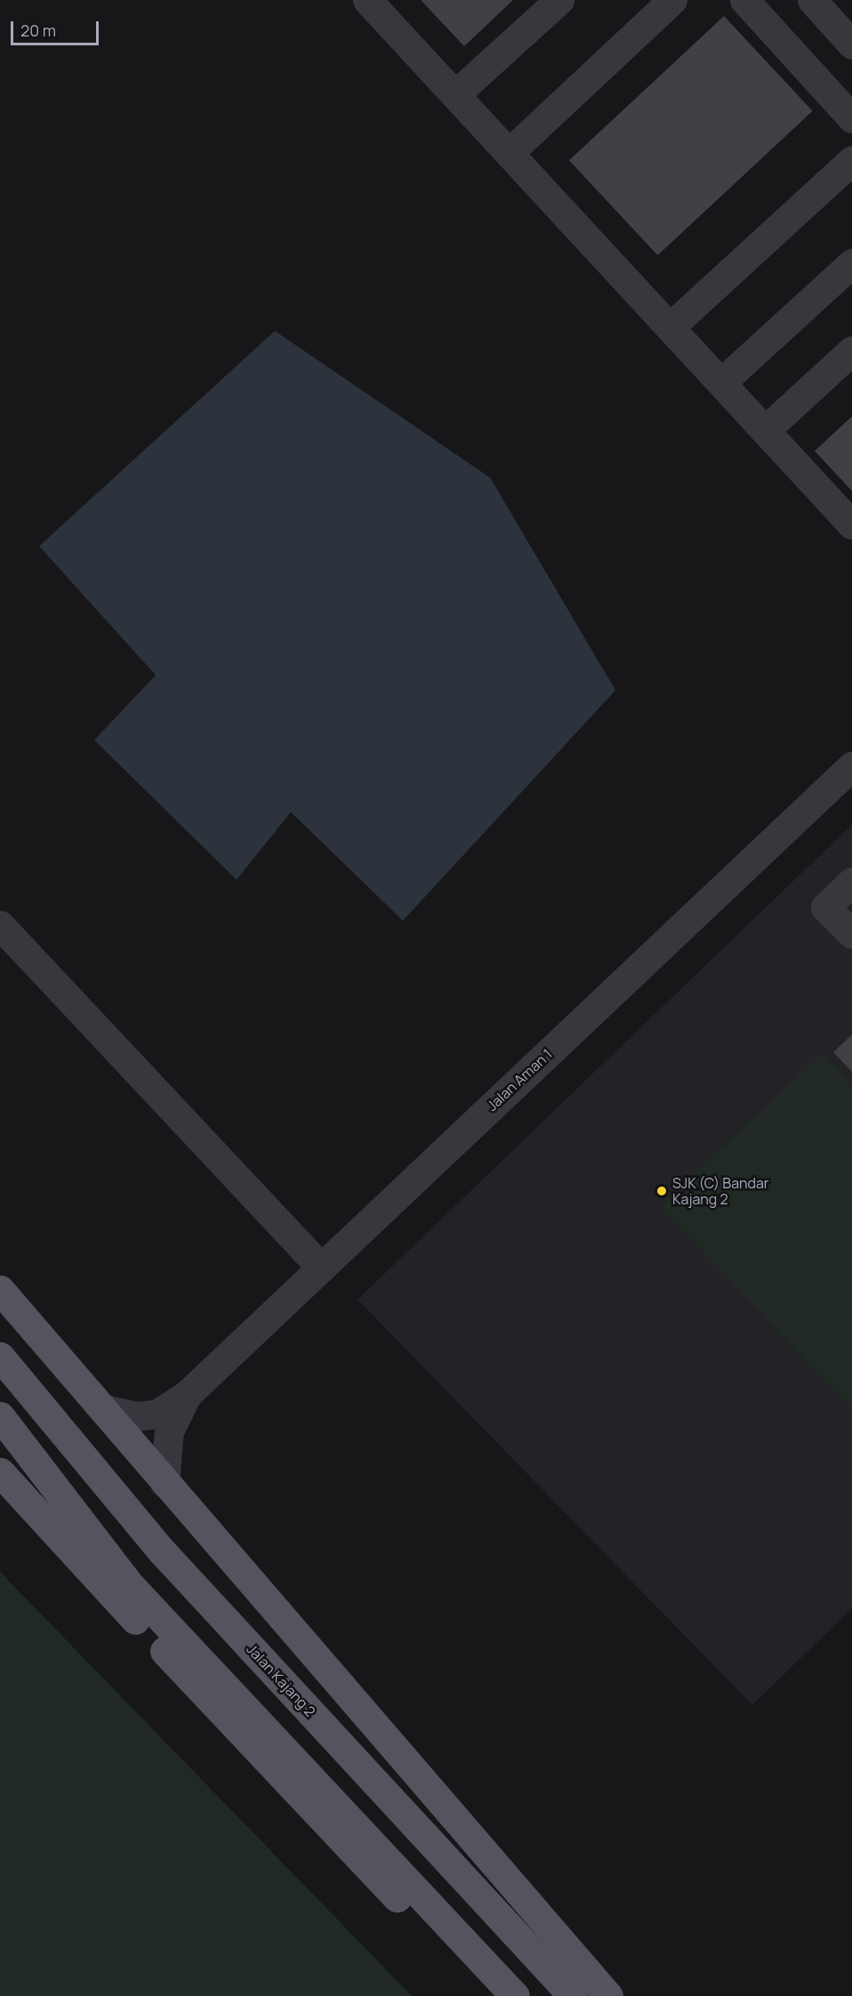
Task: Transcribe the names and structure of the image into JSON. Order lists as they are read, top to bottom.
{
  "streets": {
    "main road": ["Jalan Kajang 2"],
    "street": ["Jalan Aman 1"]
  },
  "places": ["SJK (C) Bandar Kajang 2"],
  "scale_bar": "20 m"
}
